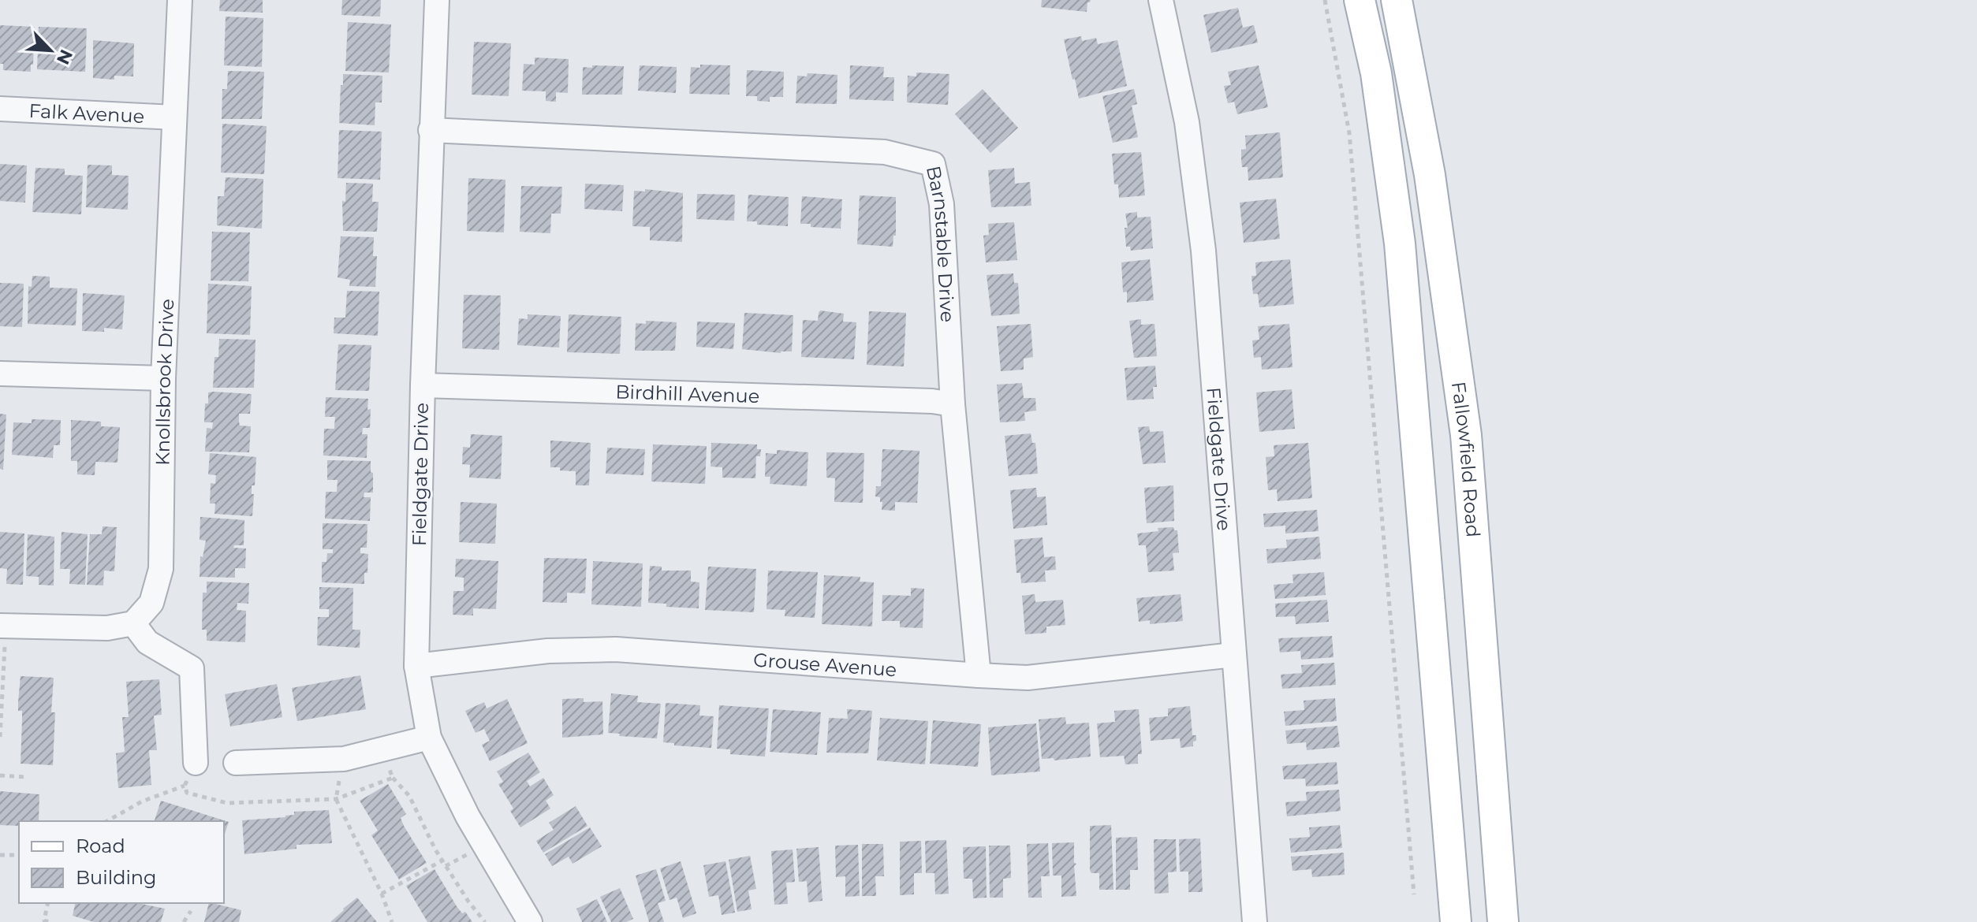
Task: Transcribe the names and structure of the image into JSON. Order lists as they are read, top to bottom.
{
  "streets": {
    "main road": ["Fallowfield Road"],
    "street": [
      "Falk Avenue",
      "Barnstable Drive",
      "Knollsbrook Drive",
      "Birdhill Avenue",
      "Fieldgate Drive",
      "Grouse Avenue"
    ]
  },
  "crossings": [
    ["Falk Avenue", "Knollsbrook Drive"],
    ["Barnstable Drive", "Birdhill Avenue"],
    ["Barnstable Drive", "Fieldgate Drive"],
    ["Barnstable Drive", "Grouse Avenue"],
    ["Birdhill Avenue", "Fieldgate Drive"],
    ["Fieldgate Drive", "Grouse Avenue"]
  ],
  "legend": ["Road", "Building"],
  "north": "bottom right"
}
